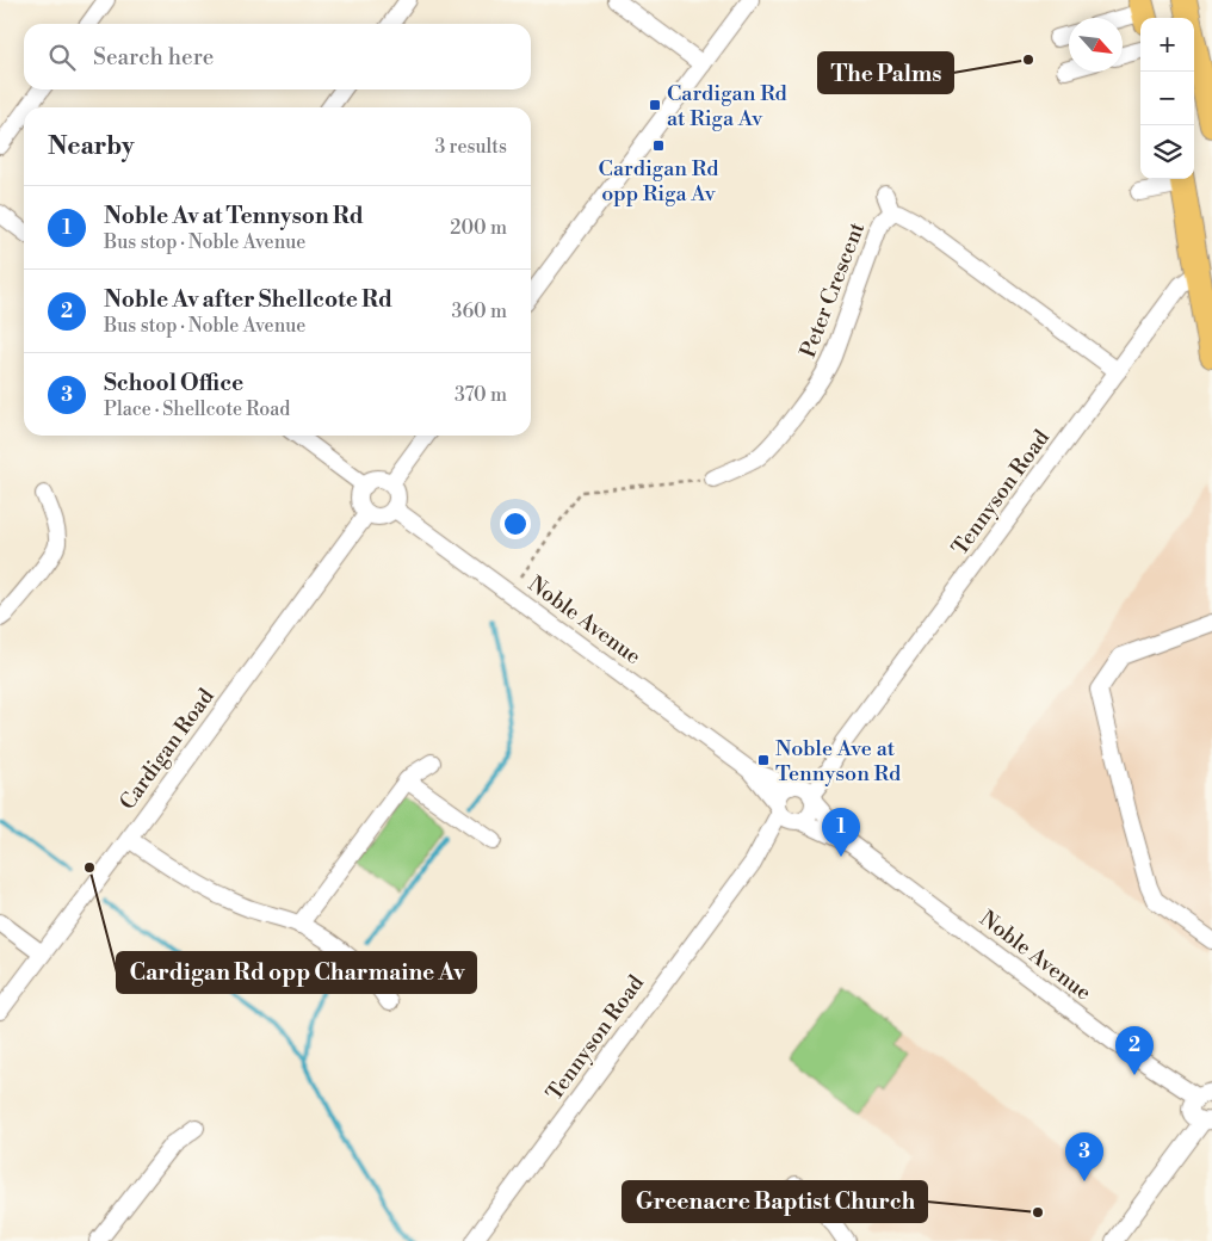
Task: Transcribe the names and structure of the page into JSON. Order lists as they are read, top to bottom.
{
  "streets": {
    "street": [
      "Peter Crescent",
      "Tennyson Road",
      "Noble Avenue",
      "Cardigan Road"
    ]
  },
  "crossings": [
    ["Peter Crescent", "Tennyson Road"],
    ["Tennyson Road", "Noble Avenue"],
    ["Noble Avenue", "Cardigan Road"]
  ],
  "places": {
    "other": ["The Palms", "Cardigan Rd opp Charmaine Av", "Greenacre Baptist Church"],
    "transit": ["Cardigan Rd at Riga Av", "Cardigan Rd opp Riga Av", "Noble Ave at Tennyson Rd"]
  },
  "north": "bottom right",
  "page": {
    "map_buttons": ["+", "−"],
    "search": "Search here",
    "heading": ["Nearby", "3 results"],
    "list": [
      {
        "mark": "1",
        "name": "Noble Av at Tennyson Rd",
        "note": "Bus stop · Noble Avenue",
        "value": "200 m"
      },
      {
        "mark": "2",
        "name": "Noble Av after Shellcote Rd",
        "note": "Bus stop · Noble Avenue",
        "value": "360 m"
      },
      {
        "mark": "3",
        "name": "School Office",
        "note": "Place · Shellcote Road",
        "value": "370 m"
      }
    ],
    "pins": ["1", "2", "3"]
  }
}
